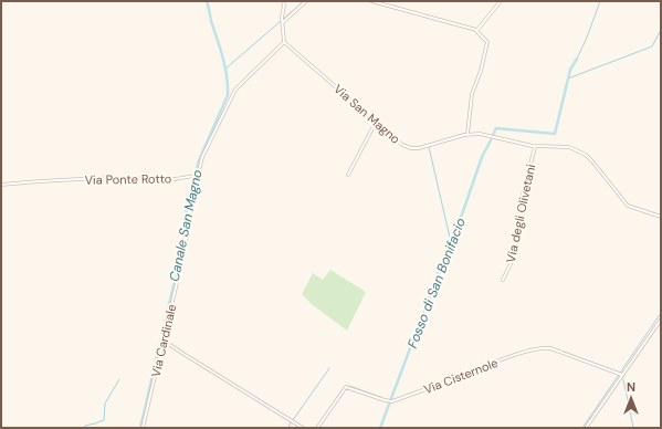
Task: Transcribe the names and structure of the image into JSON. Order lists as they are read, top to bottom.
{
  "streets": {
    "street": [
      "Via San Magno",
      "Via Ponte Rotto",
      "Via degli Olivetani",
      "Via Cardinale",
      "Via Cisternole"
    ]
  },
  "crossings": [
    ["Via San Magno", "Via degli Olivetani"],
    ["Via Ponte Rotto", "Via Cardinale"]
  ],
  "water": ["Canale San Magno", "Fosso di San Bonifacio"],
  "north": "top"
}
